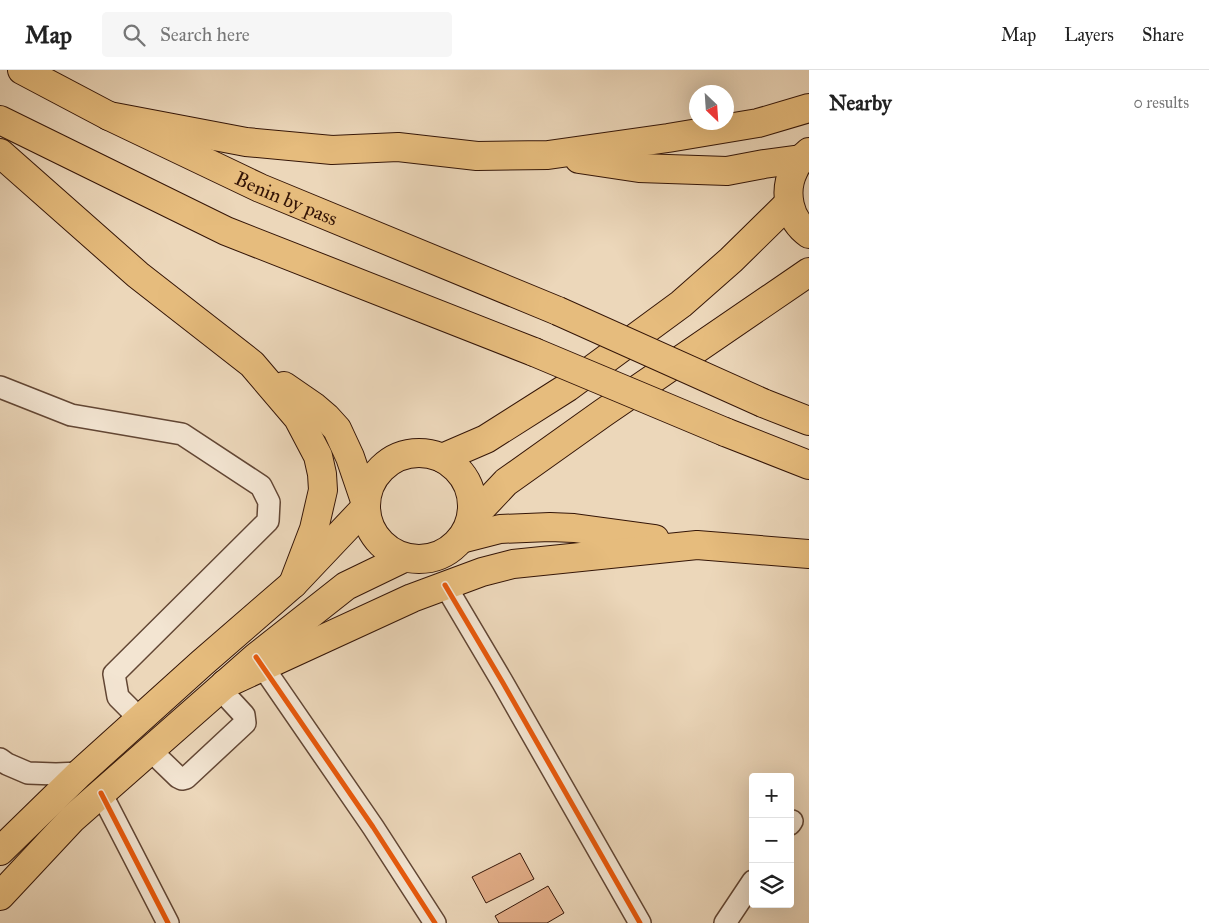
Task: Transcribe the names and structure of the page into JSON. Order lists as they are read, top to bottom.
{
  "streets": {
    "highway": ["Benin by pass"]
  },
  "north": "bottom right",
  "page": {
    "header": "Map",
    "search": "Search here",
    "nav": ["Map", "Layers", "Share"],
    "heading": ["Nearby", "0 results"],
    "map_buttons": ["+", "−"]
  }
}
